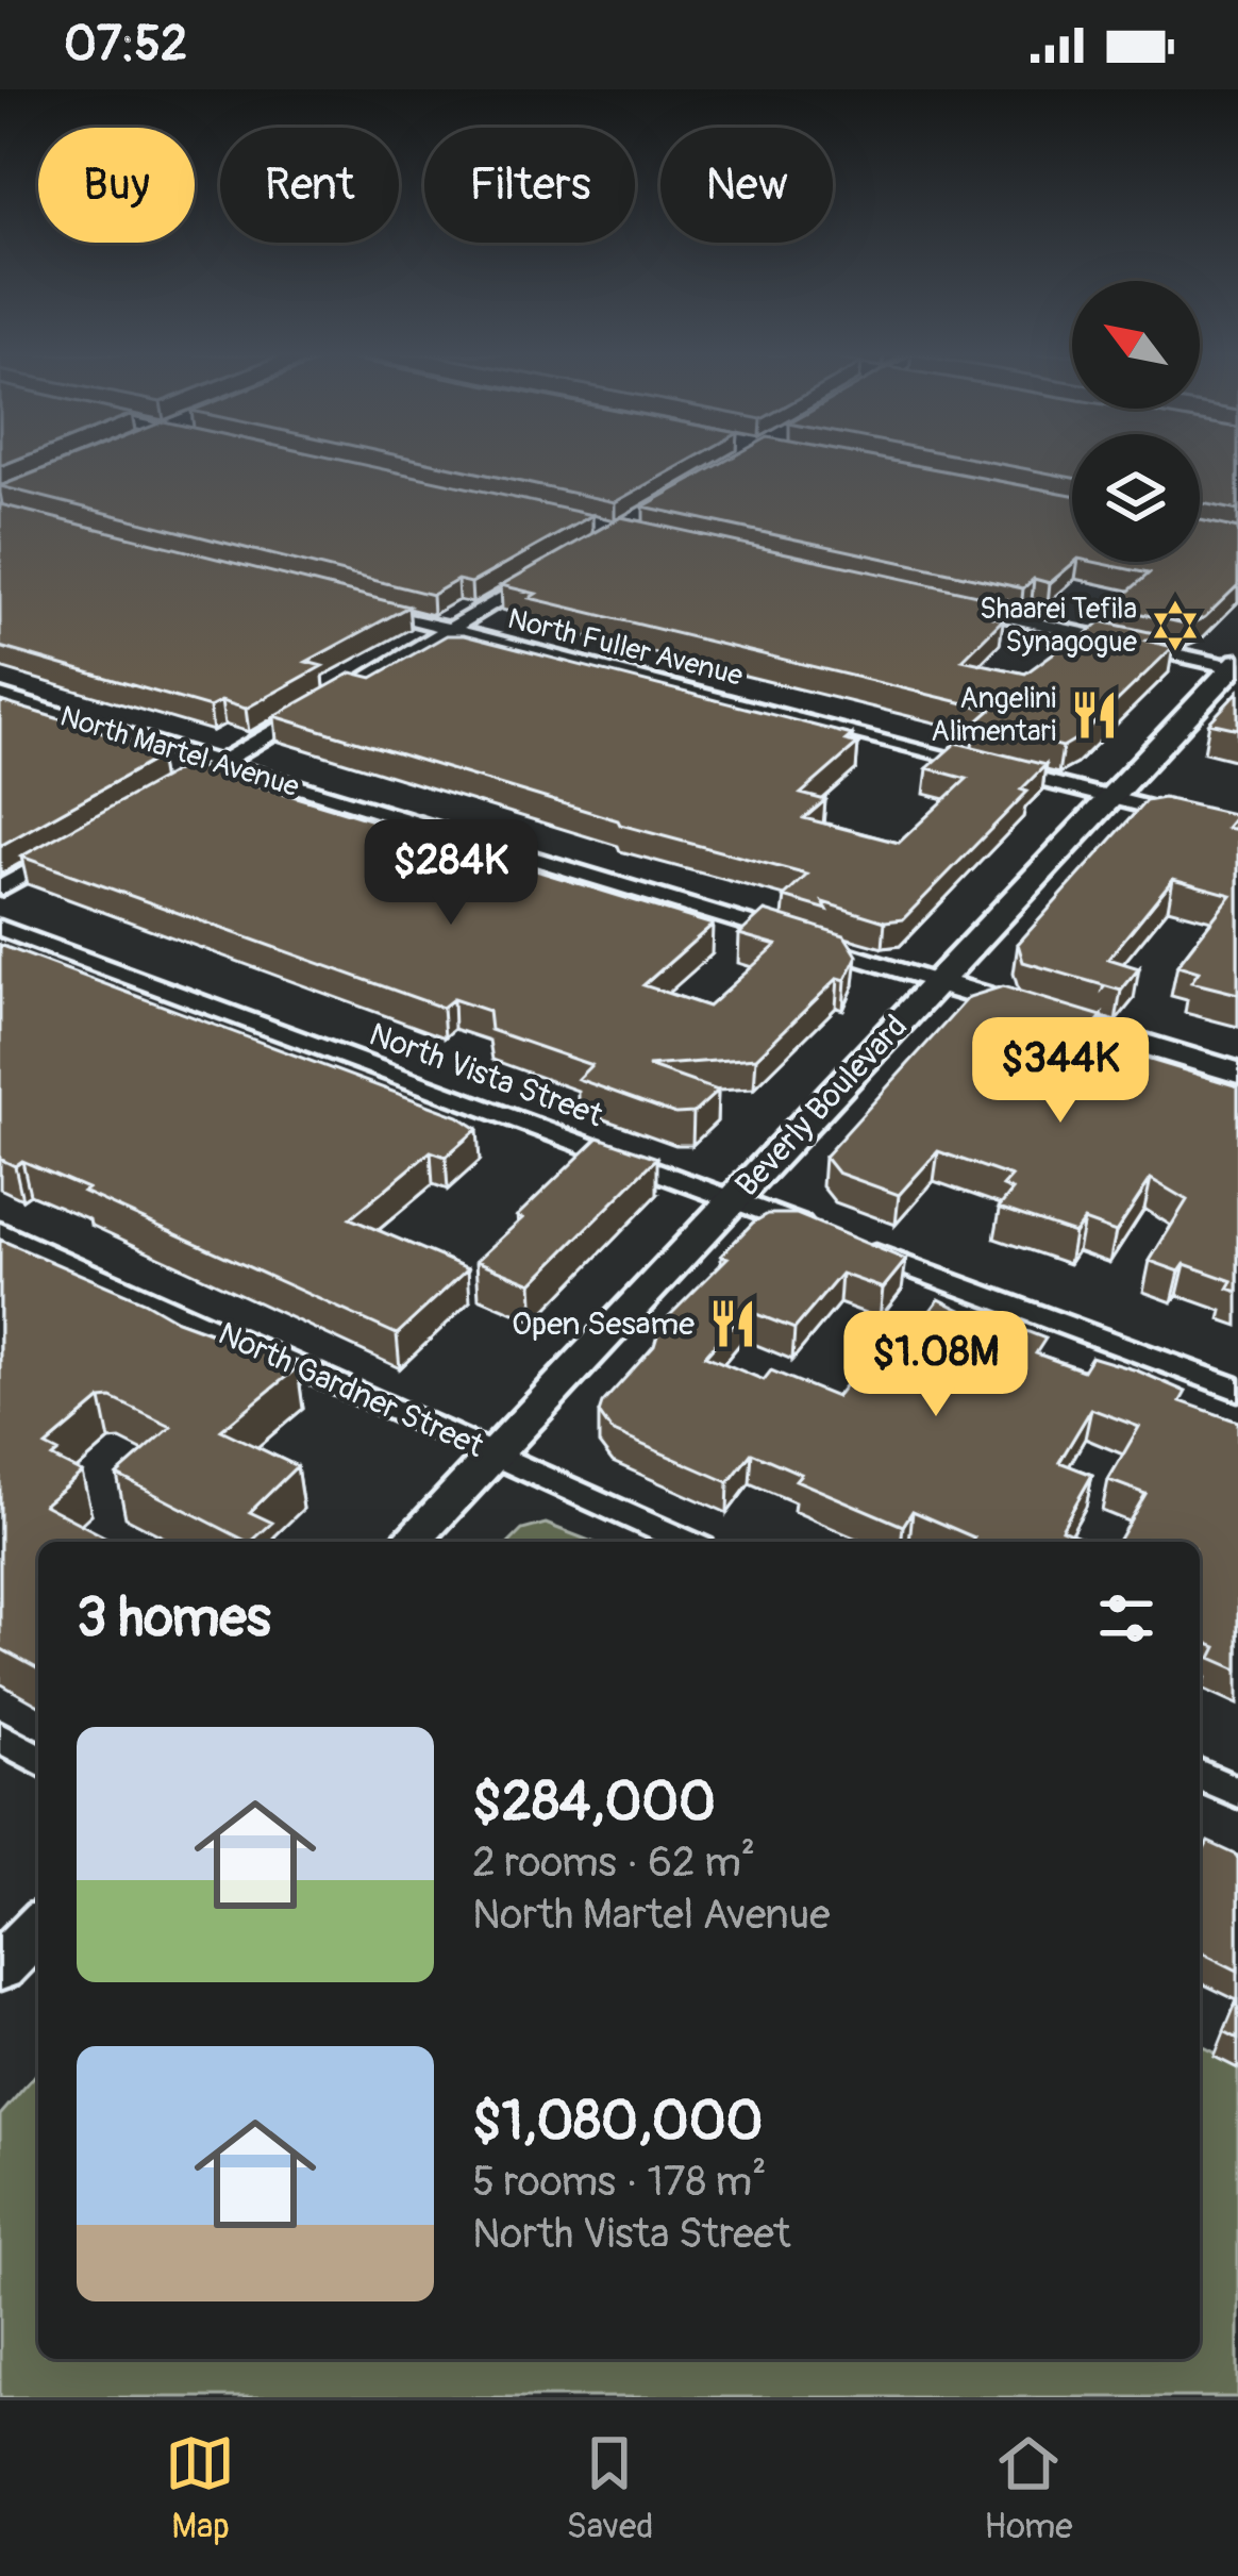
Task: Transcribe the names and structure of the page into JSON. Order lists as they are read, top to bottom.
{
  "streets": {
    "main road": ["North Martel Avenue", "Beverly Boulevard"],
    "street": ["North Fuller Avenue", "North Vista Street", "North Gardner Street"]
  },
  "crossings": [
    ["North Fuller Avenue", "Beverly Boulevard"],
    ["North Martel Avenue", "Beverly Boulevard"],
    ["North Vista Street", "Beverly Boulevard"],
    ["Beverly Boulevard", "North Gardner Street"]
  ],
  "places": {
    "synagogue": ["Shaarei Tefila Synagogue"],
    "restaurant": ["Angelini Alimentari", "Open Sesame"]
  },
  "north": "top left",
  "page": {
    "status": "07:52",
    "chip": [
      "Buy",
      "Rent",
      "Filters",
      "New"
    ],
    "price": ["$284K", "$344K", "$1.08M"],
    "heading": "3 homes",
    "list": [
      {
        "name": "$284,000",
        "note": "2 rooms · 62 m² · North Martel Avenue"
      },
      {
        "name": "$1,080,000",
        "note": "5 rooms · 178 m² · North Vista Street"
      }
    ],
    "tabs": ["Map", "Saved", "Home"]
  }
}
